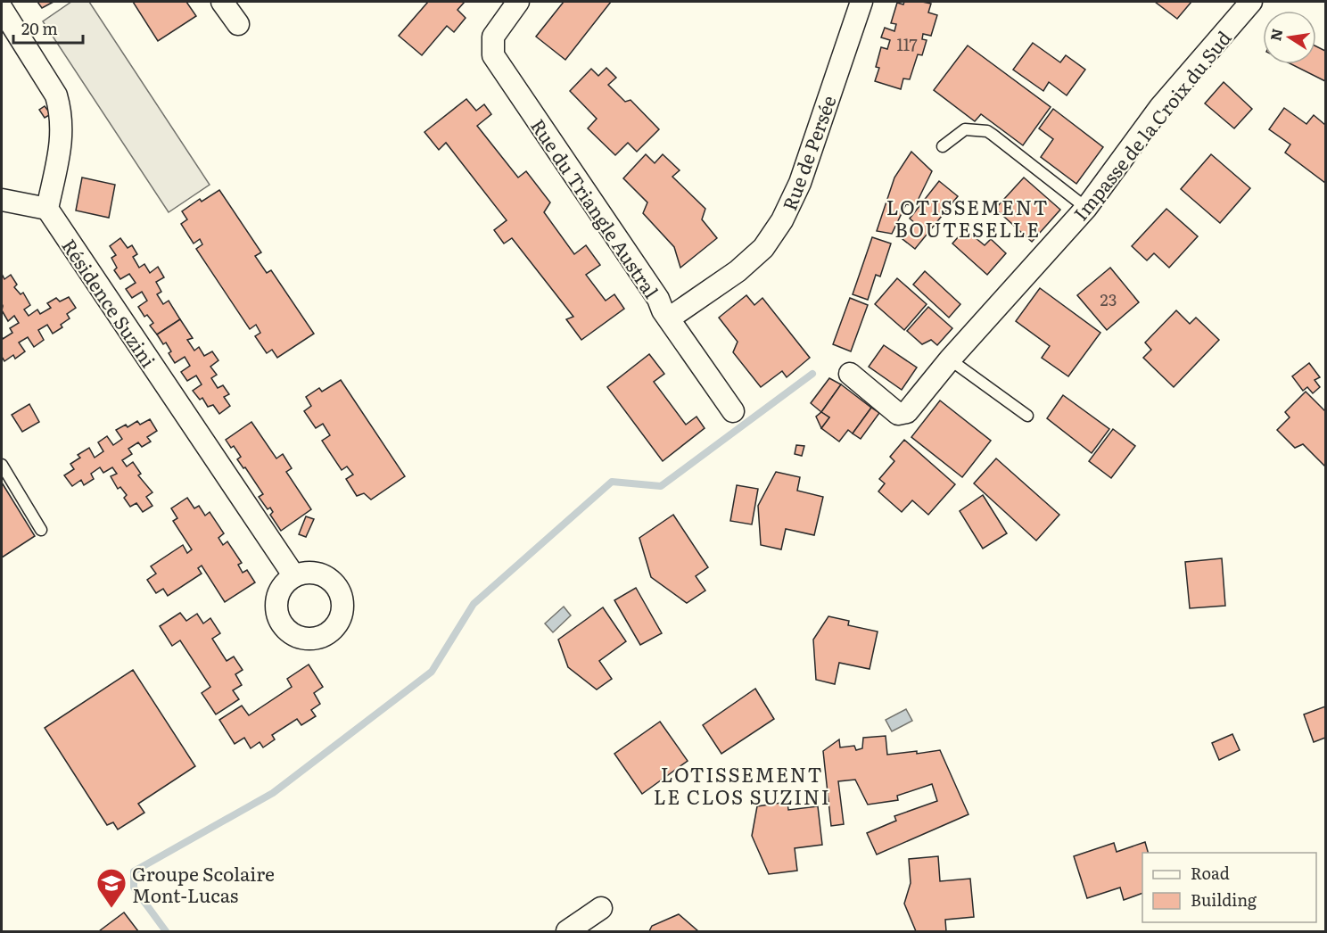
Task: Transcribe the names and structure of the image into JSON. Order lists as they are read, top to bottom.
{
  "streets": {
    "street": [
      "Impasse de la Croix du Sud",
      "Rue de Persée",
      "Rue du Triangle Austral",
      "Résidence Suzini"
    ]
  },
  "crossings": [
    ["Rue de Persée", "Rue du Triangle Austral"]
  ],
  "districts": ["LOTISSEMENT BOUTESELLE", "LOTISSEMENT LE CLOS SUZINI"],
  "places": {
    "school or university": ["Groupe Scolaire Mont-Lucas"]
  },
  "house_numbers": ["117", "23"],
  "legend": ["Road", "Building"],
  "scale_bar": "20 m",
  "north": "left"
}
